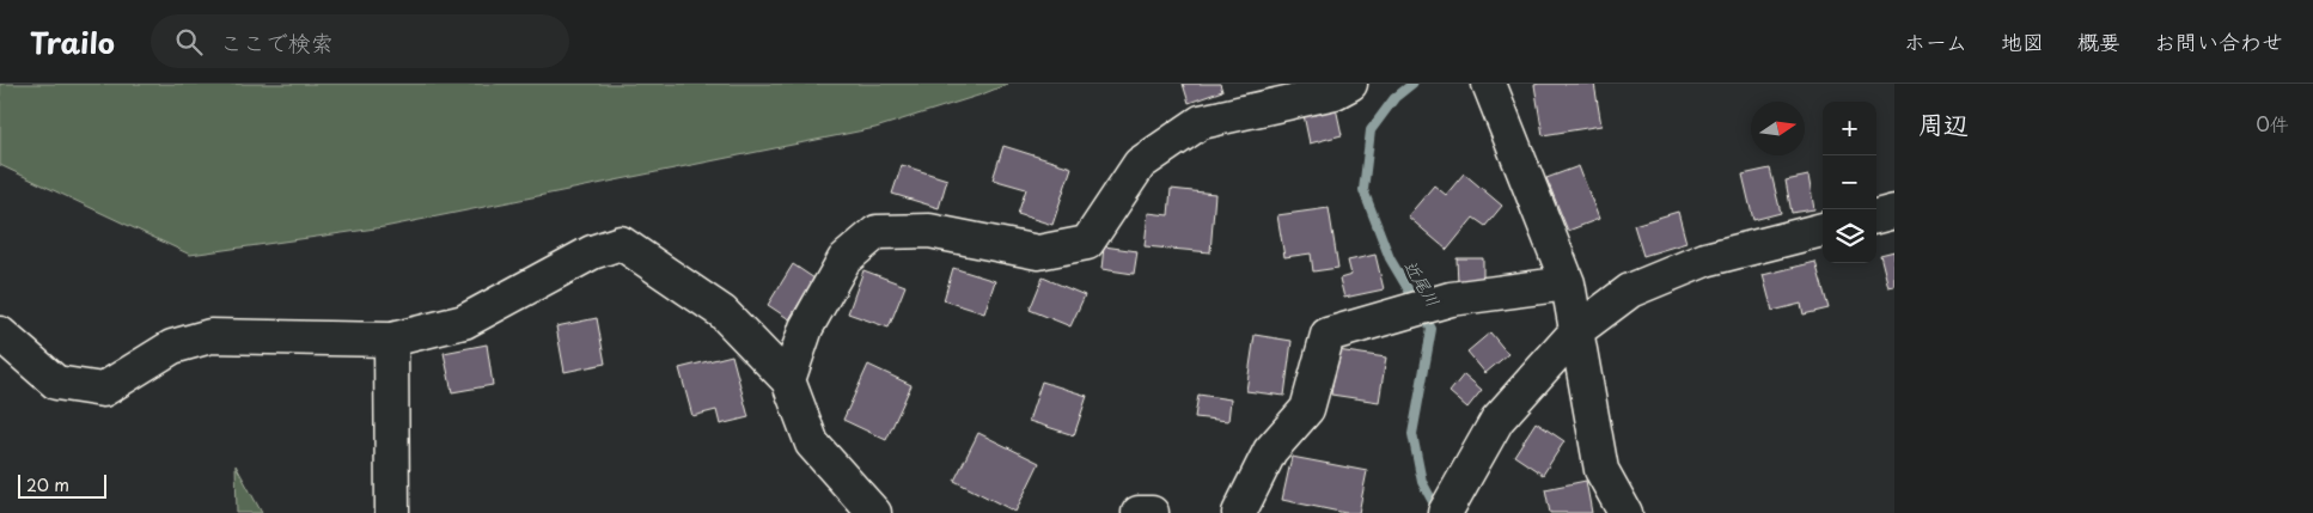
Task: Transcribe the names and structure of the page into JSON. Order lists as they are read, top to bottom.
{
  "water": ["近尾川"],
  "scale_bar": "20 m",
  "north": "right",
  "page": {
    "header": "Trailo",
    "search": "ここで検索",
    "nav": [
      "ホーム",
      "地図",
      "概要",
      "お問い合わせ"
    ],
    "heading": ["周辺", "0件"],
    "map_buttons": ["+", "−"],
    "scale": "20 m"
  }
}
